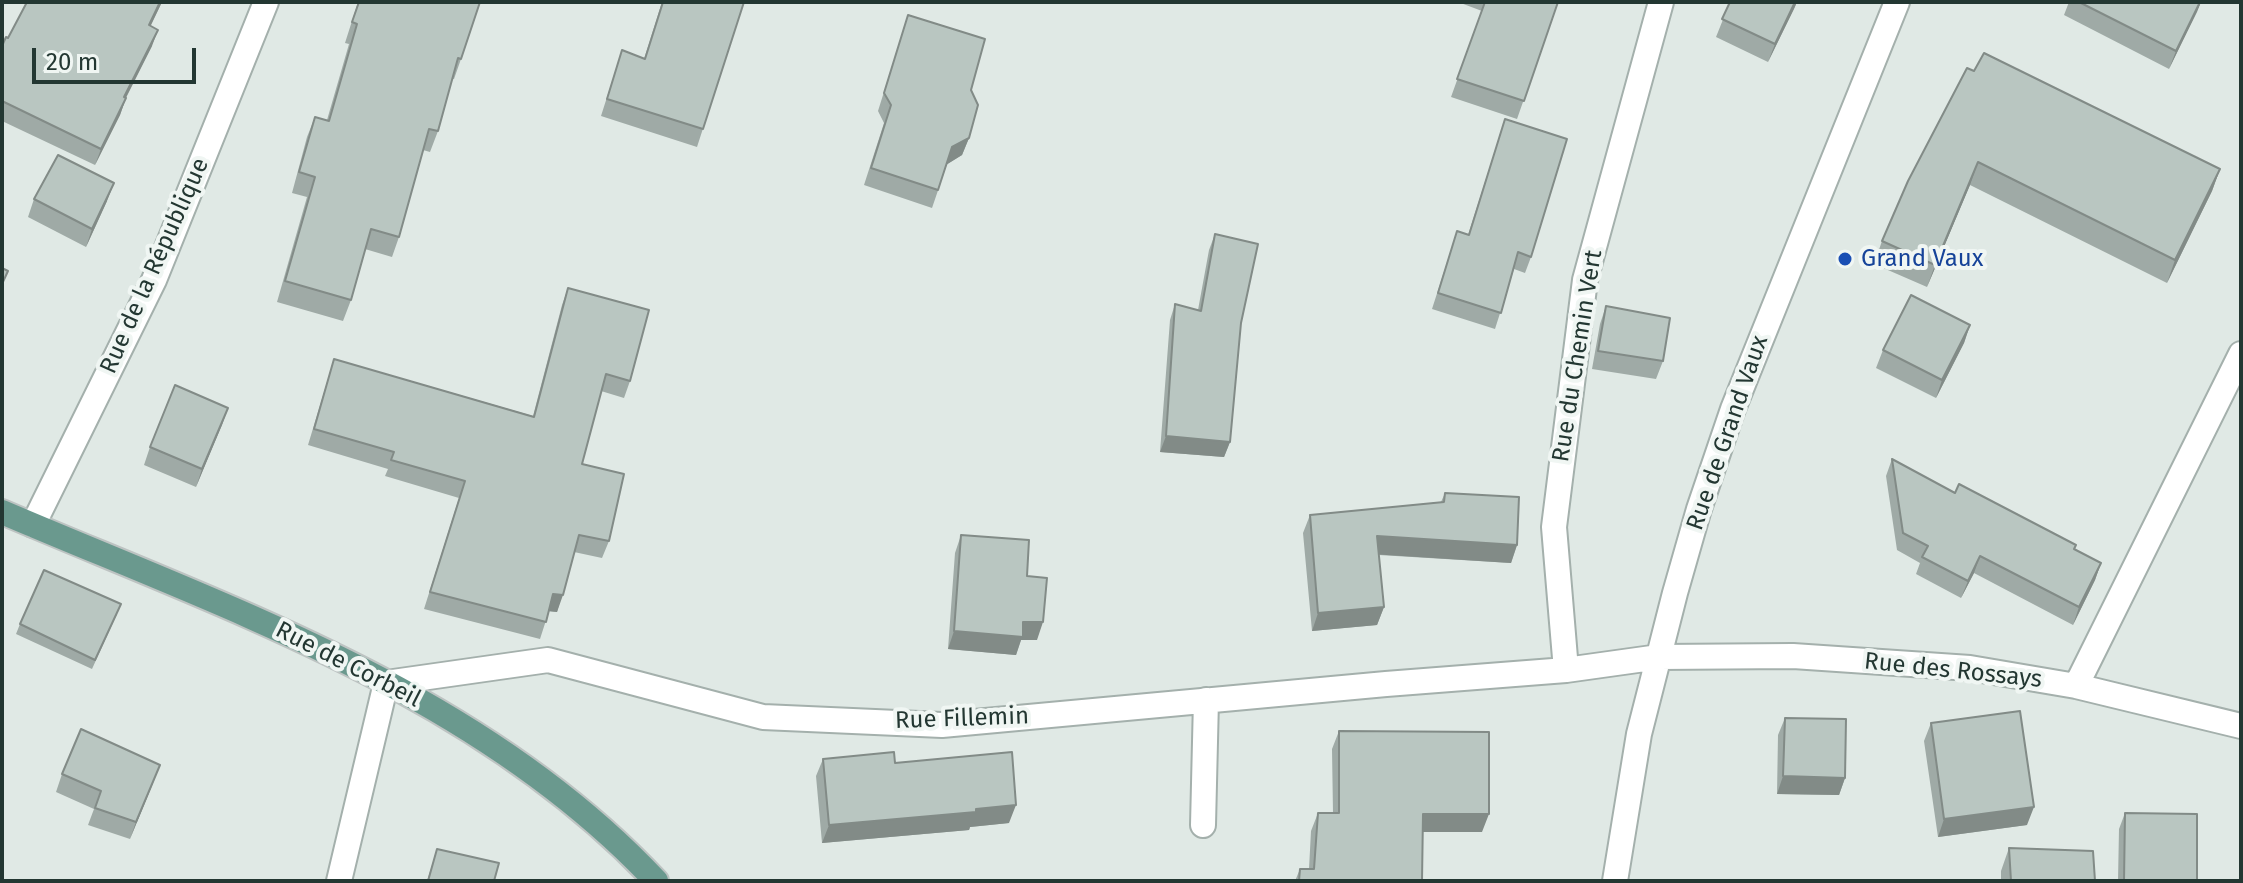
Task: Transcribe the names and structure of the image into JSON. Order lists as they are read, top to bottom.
{
  "streets": {
    "main road": ["Rue de Corbeil"],
    "street": [
      "Rue de la République",
      "Rue du Chemin Vert",
      "Rue de Grand Vaux",
      "Rue des Rossays",
      "Rue Fillemin"
    ]
  },
  "crossings": [
    ["Rue de la République", "Rue de Corbeil"],
    ["Rue du Chemin Vert", "Rue des Rossays"],
    ["Rue du Chemin Vert", "Rue Fillemin"],
    ["Rue de Grand Vaux", "Rue des Rossays"],
    ["Rue de Corbeil", "Rue Fillemin"],
    ["Rue des Rossays", "Rue Fillemin"]
  ],
  "places": ["Grand Vaux"],
  "scale_bar": "20 m"
}
